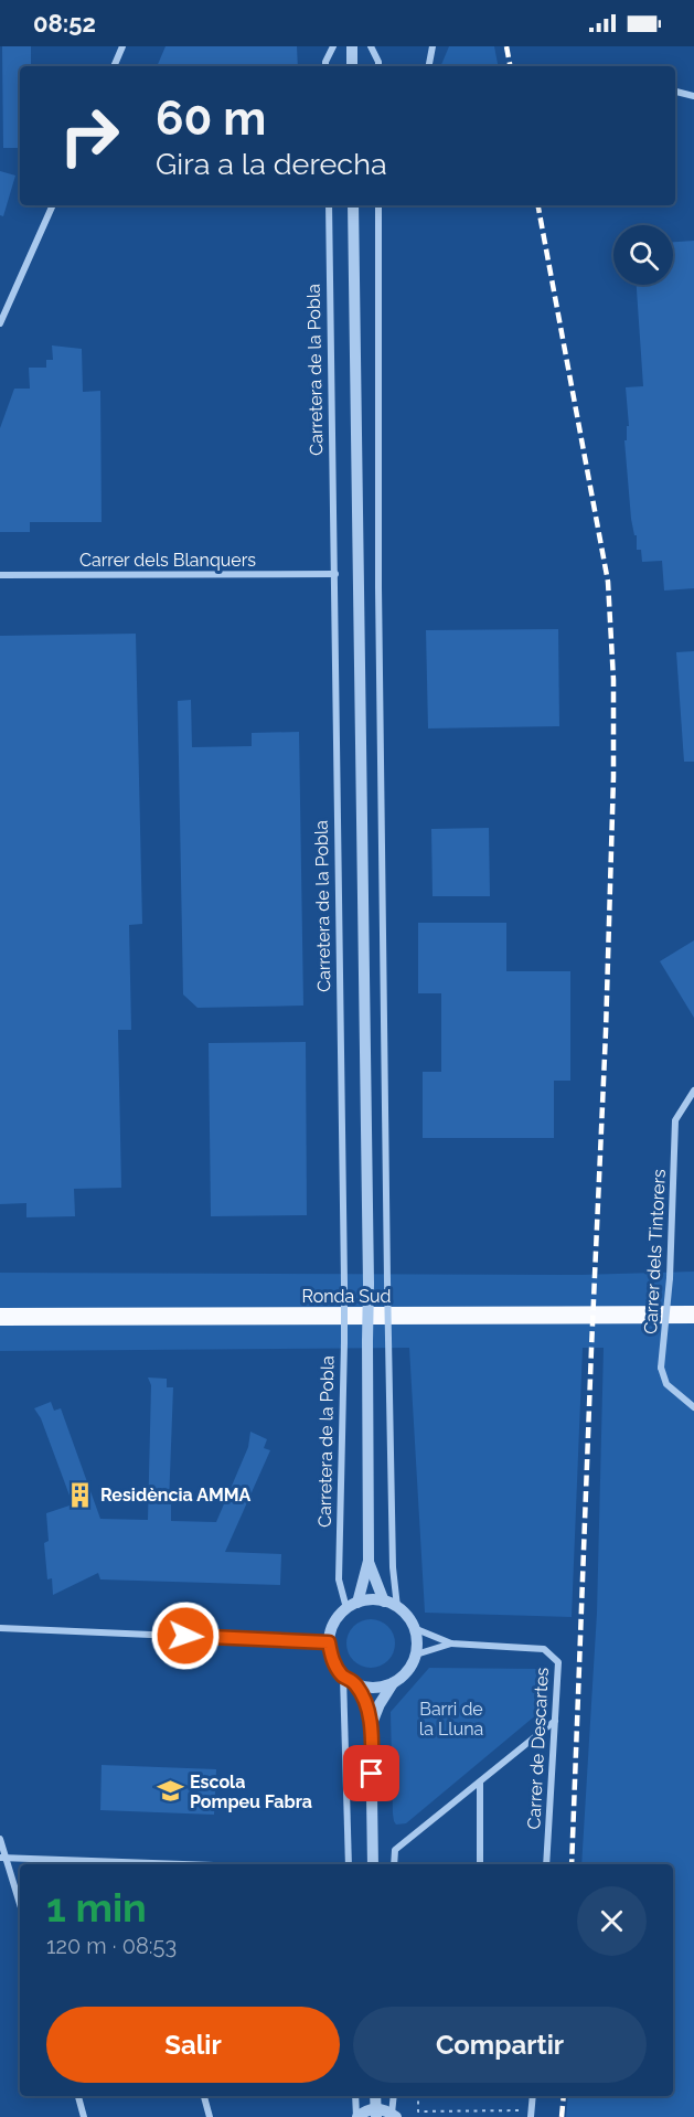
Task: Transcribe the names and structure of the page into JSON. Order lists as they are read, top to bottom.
{
  "streets": {
    "highway": ["Ronda Sud"],
    "street": [
      "Carretera de la Pobla",
      "Carrer dels Blanquers",
      "Carrer dels Tintorers",
      "Carrer de Descartes"
    ]
  },
  "crossings": [
    ["Carretera de la Pobla", "Carrer dels Blanquers"],
    ["Carretera de la Pobla", "Carrer de Descartes"]
  ],
  "parks": ["Barri de la Lluna"],
  "places": {
    "building": ["Residència AMMA"],
    "school or university": ["Escola Pompeu Fabra"]
  },
  "page": {
    "status": "08:52",
    "turn": ["60 m", "Gira a la derecha"],
    "heading": ["1 min", "120 m · 08:53"],
    "buttons": ["Salir", "Compartir"]
  }
}
